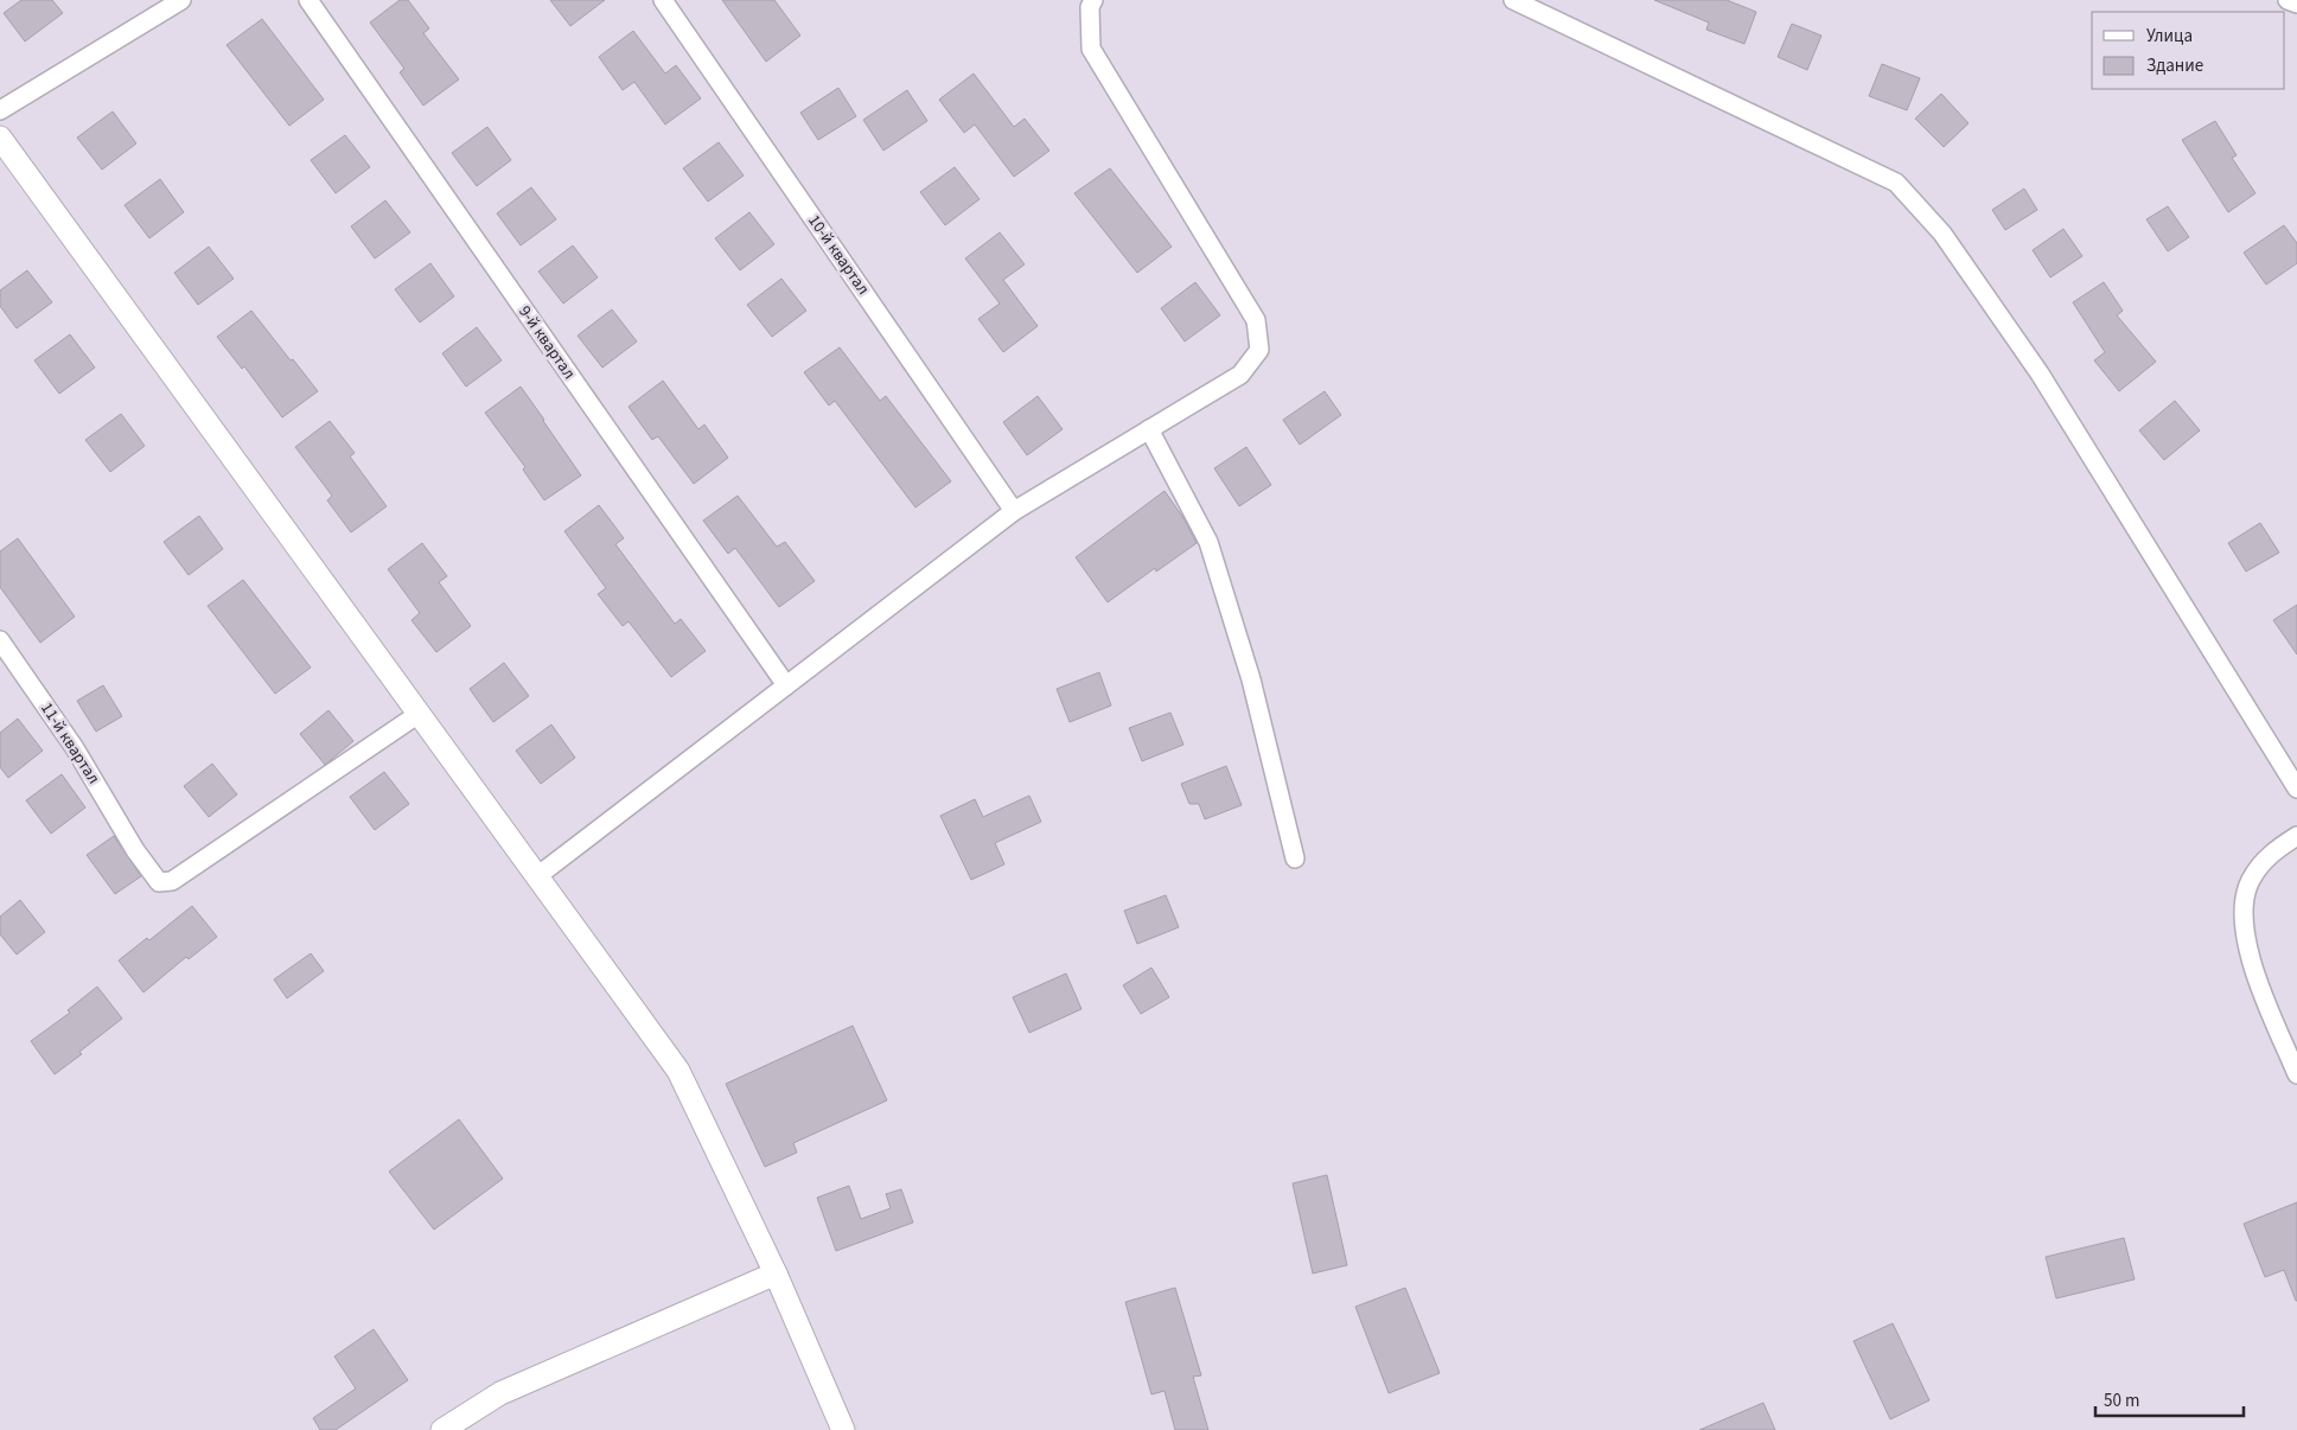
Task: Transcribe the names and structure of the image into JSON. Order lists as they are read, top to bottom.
{
  "streets": {
    "street": ["10-й квартал", "9-й квартал", "11-й квартал"]
  },
  "legend": ["Улица", "Здание"],
  "scale_bar": "50 m"
}
